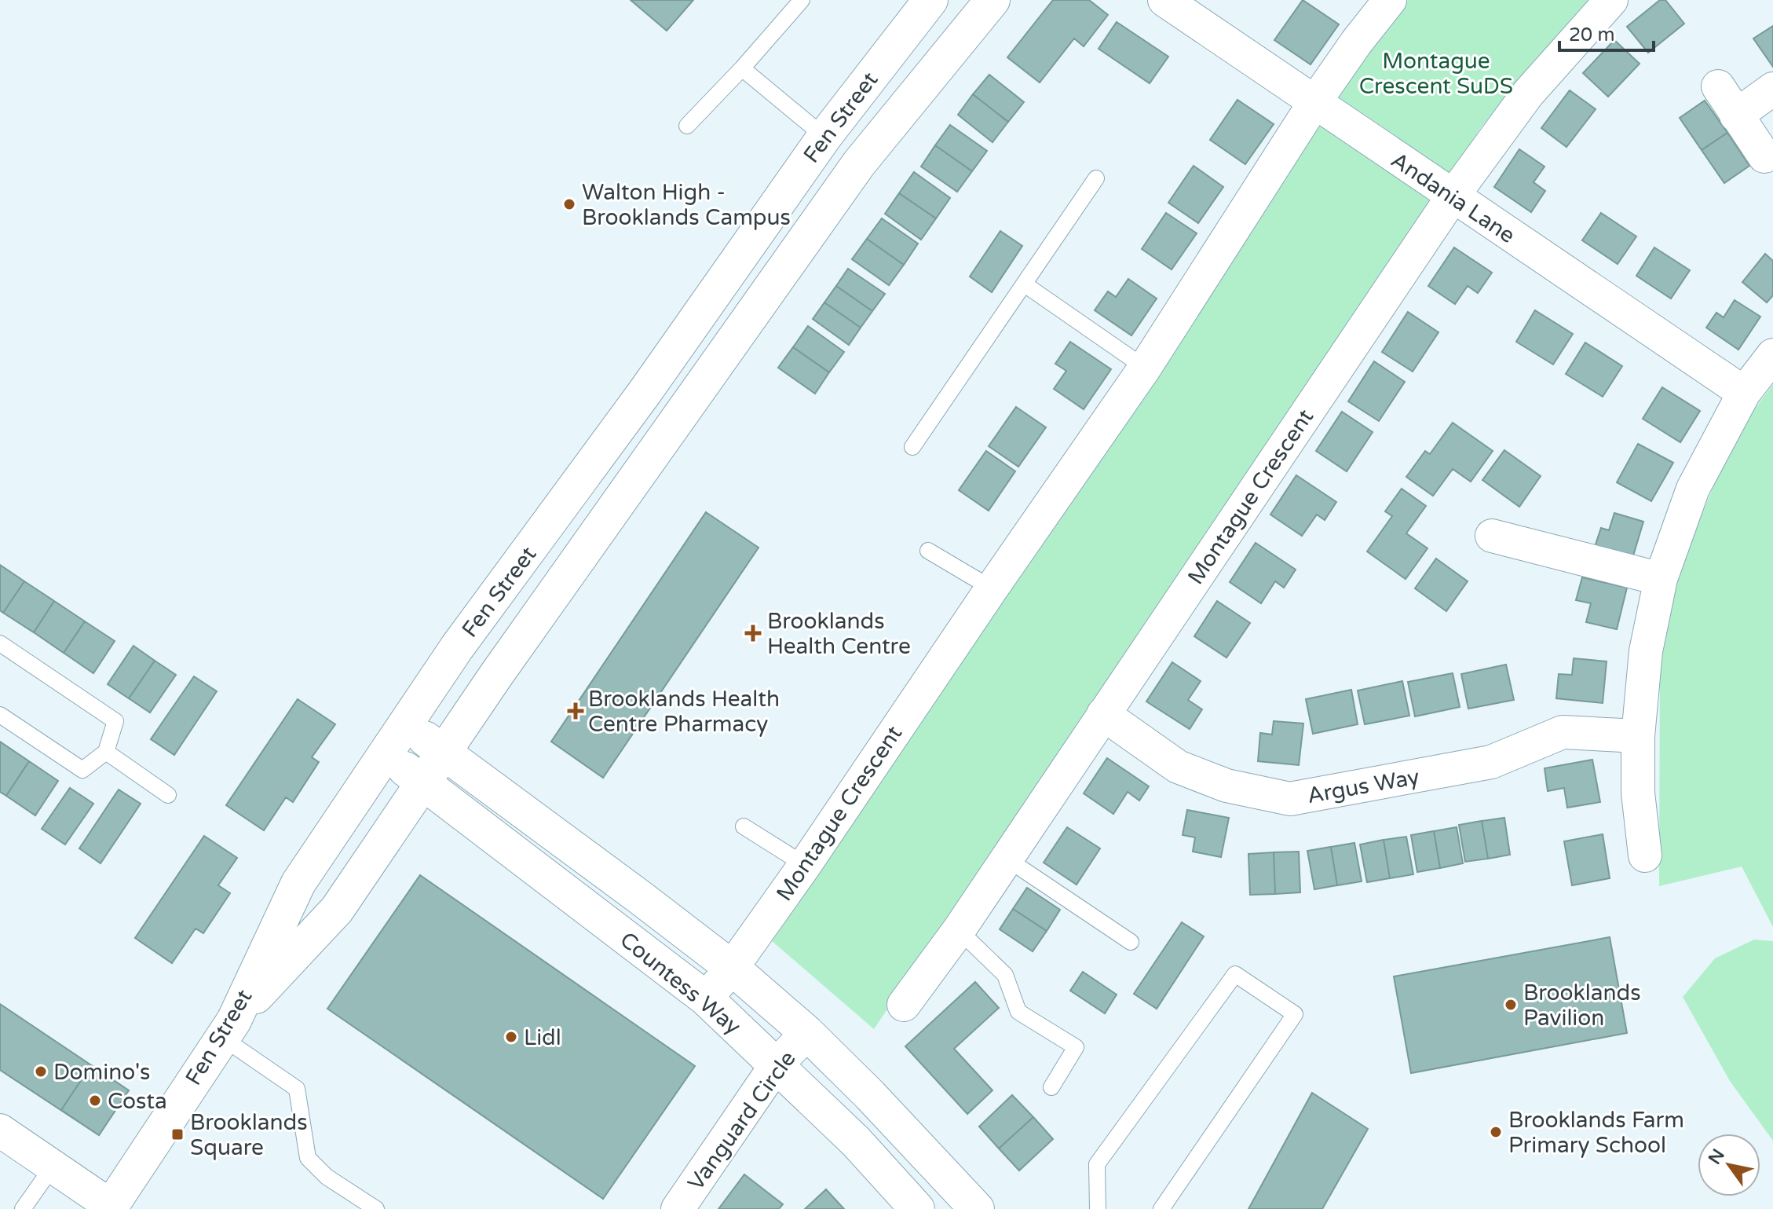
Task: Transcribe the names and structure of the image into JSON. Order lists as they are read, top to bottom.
{
  "streets": {
    "street": [
      "Fen Street",
      "Andania Lane",
      "Montague Crescent",
      "Argus Way",
      "Countess Way",
      "Vanguard Circle"
    ]
  },
  "crossings": [
    ["Fen Street", "Countess Way"],
    ["Andania Lane", "Montague Crescent"],
    ["Montague Crescent", "Argus Way"],
    ["Montague Crescent", "Countess Way"],
    ["Countess Way", "Vanguard Circle"]
  ],
  "parks": ["Montague Crescent SuDS"],
  "places": {
    "other": [
      "Walton High - Brooklands Campus",
      "Brooklands Pavilion",
      "Lidl",
      "Domino's",
      "Costa",
      "Brooklands Farm Primary School"
    ],
    "health": ["Brooklands Health Centre", "Brooklands Health Centre Pharmacy"],
    "transit": ["Brooklands Square"]
  },
  "scale_bar": "20 m",
  "north": "top left"
}
